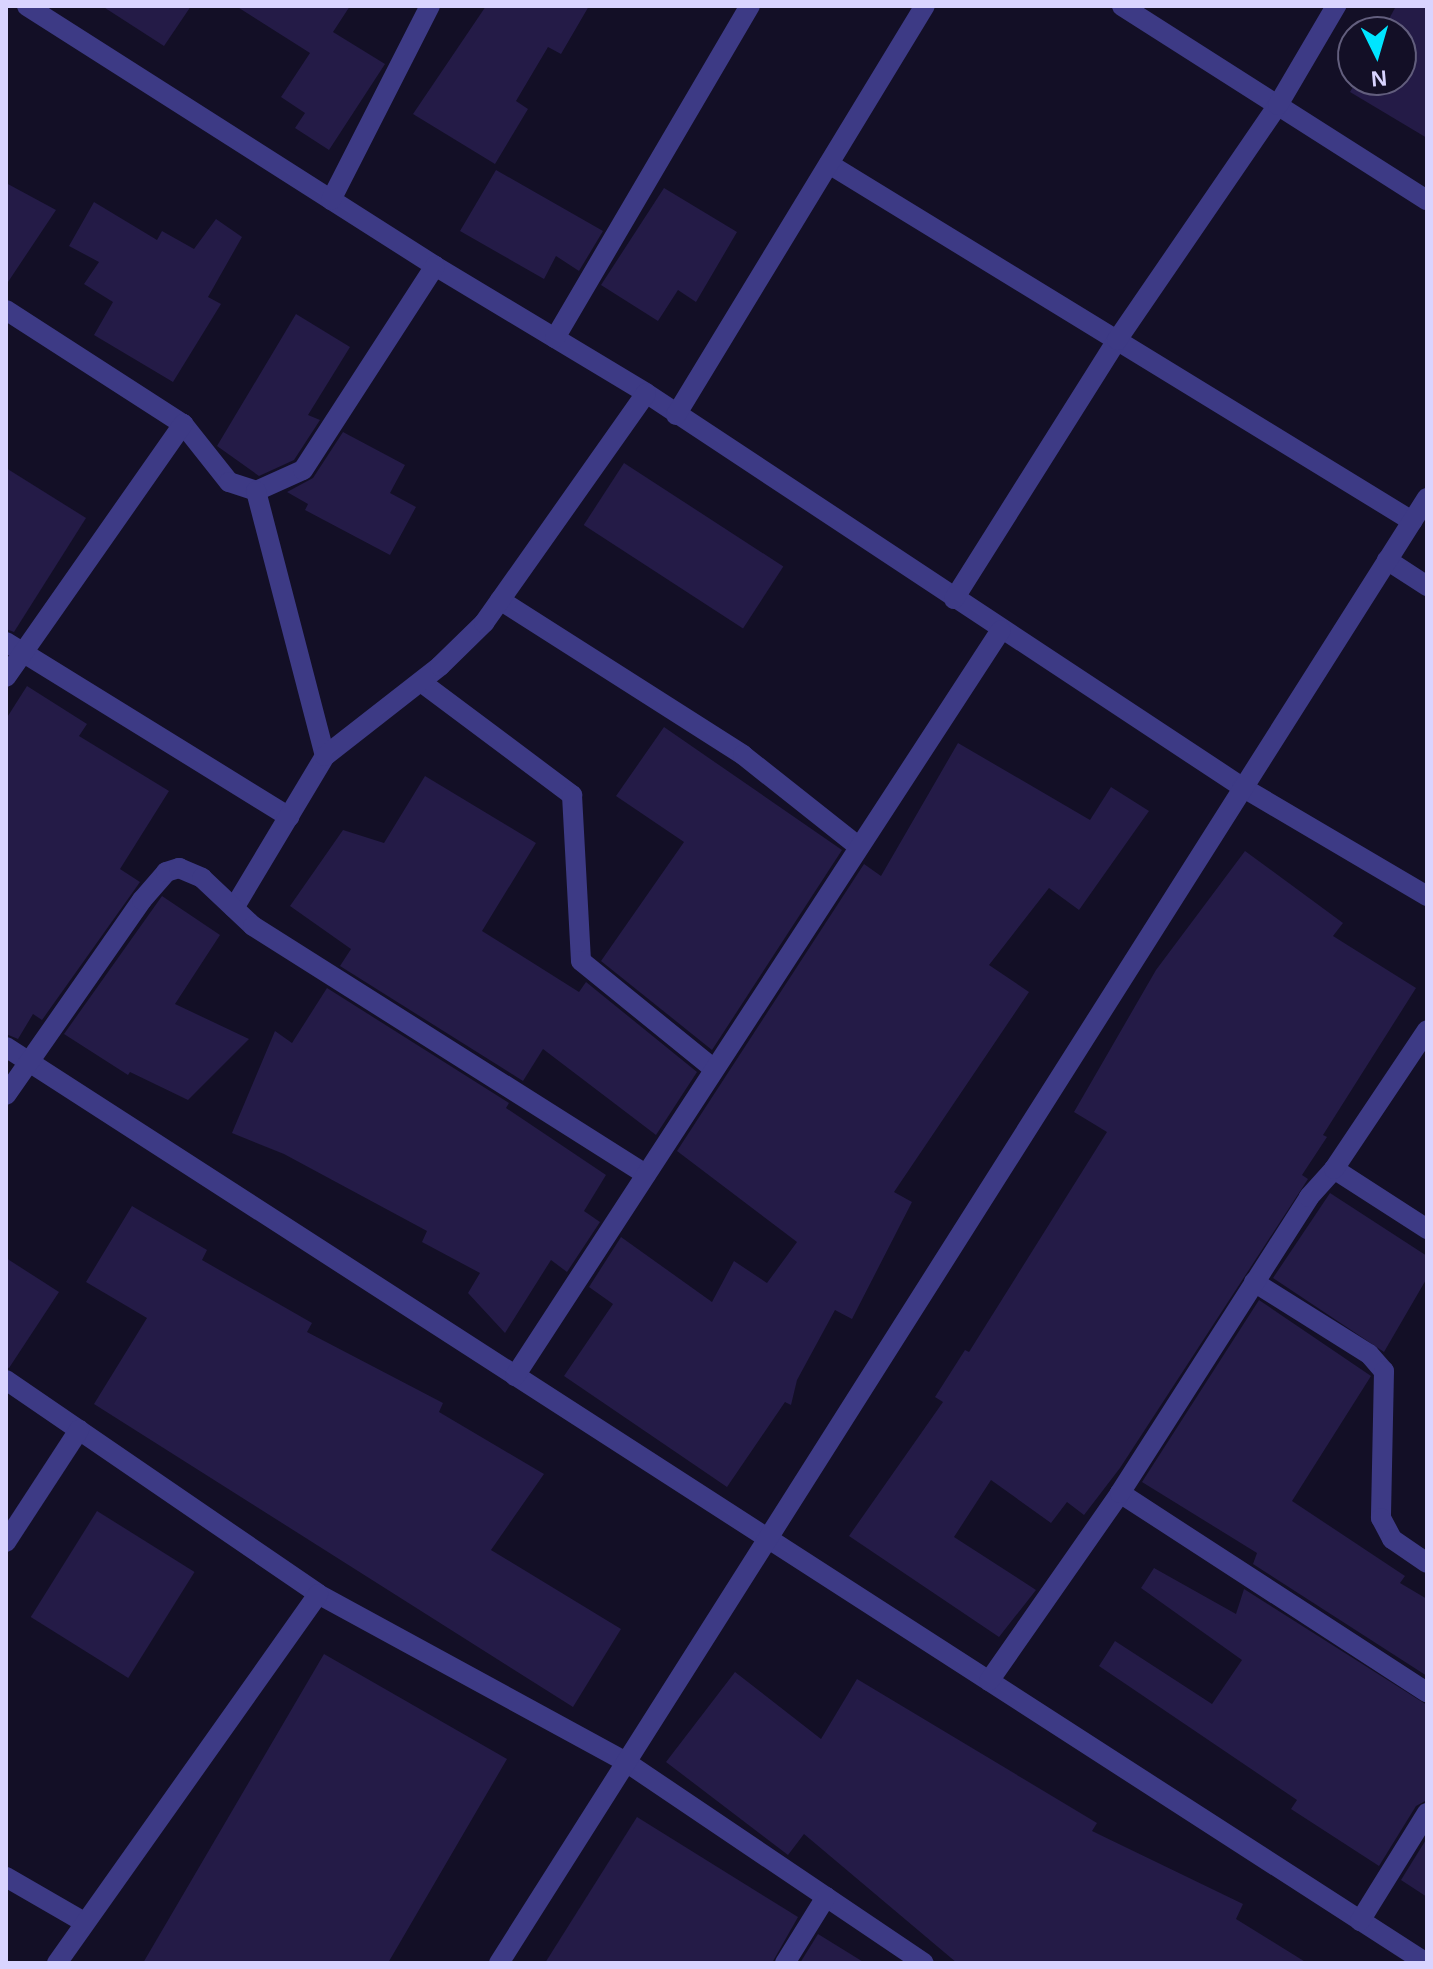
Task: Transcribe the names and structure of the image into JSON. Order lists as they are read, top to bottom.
{
  "north": "bottom"
}
